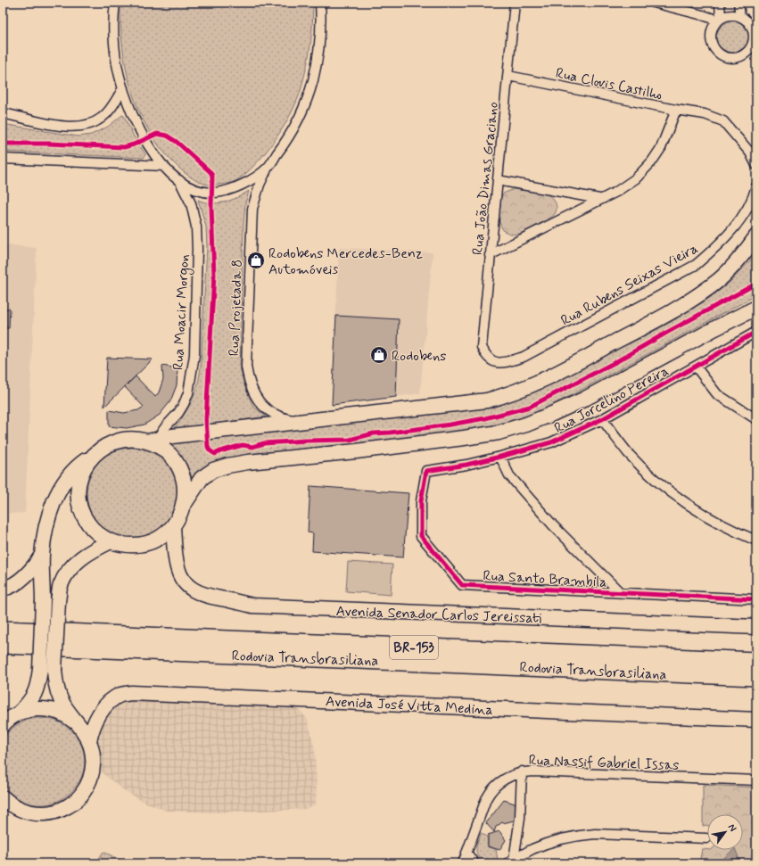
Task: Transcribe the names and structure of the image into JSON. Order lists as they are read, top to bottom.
{
  "streets": {
    "highway": ["BR-153", "Rodovia Transbrasiliana"],
    "main road": ["Avenida Senador Carlos Jereissati", "Avenida José Vitta Medina"],
    "street": [
      "Rua Clovis Castilho",
      "Rua João Dimas Graciano",
      "Rua Rubens Seixas Vieira",
      "Rua Projetada 8",
      "Rua Moacir Morgon",
      "Rua Jorcelino Pereira",
      "Rua Santo Brambila",
      "Rua Nassif Gabriel Issas"
    ]
  },
  "crossings": [
    ["Rua Clovis Castilho", "Rua João Dimas Graciano"],
    ["Rua João Dimas Graciano", "Rua Rubens Seixas Vieira"],
    ["Rua Moacir Morgon", "Avenida Senador Carlos Jereissati"],
    ["Rua Jorcelino Pereira", "Rua Santo Brambila"]
  ],
  "places": {
    "shop": ["Rodobens Mercedes-Benz Automóveis", "Rodobens"]
  },
  "north": "top right"
}
